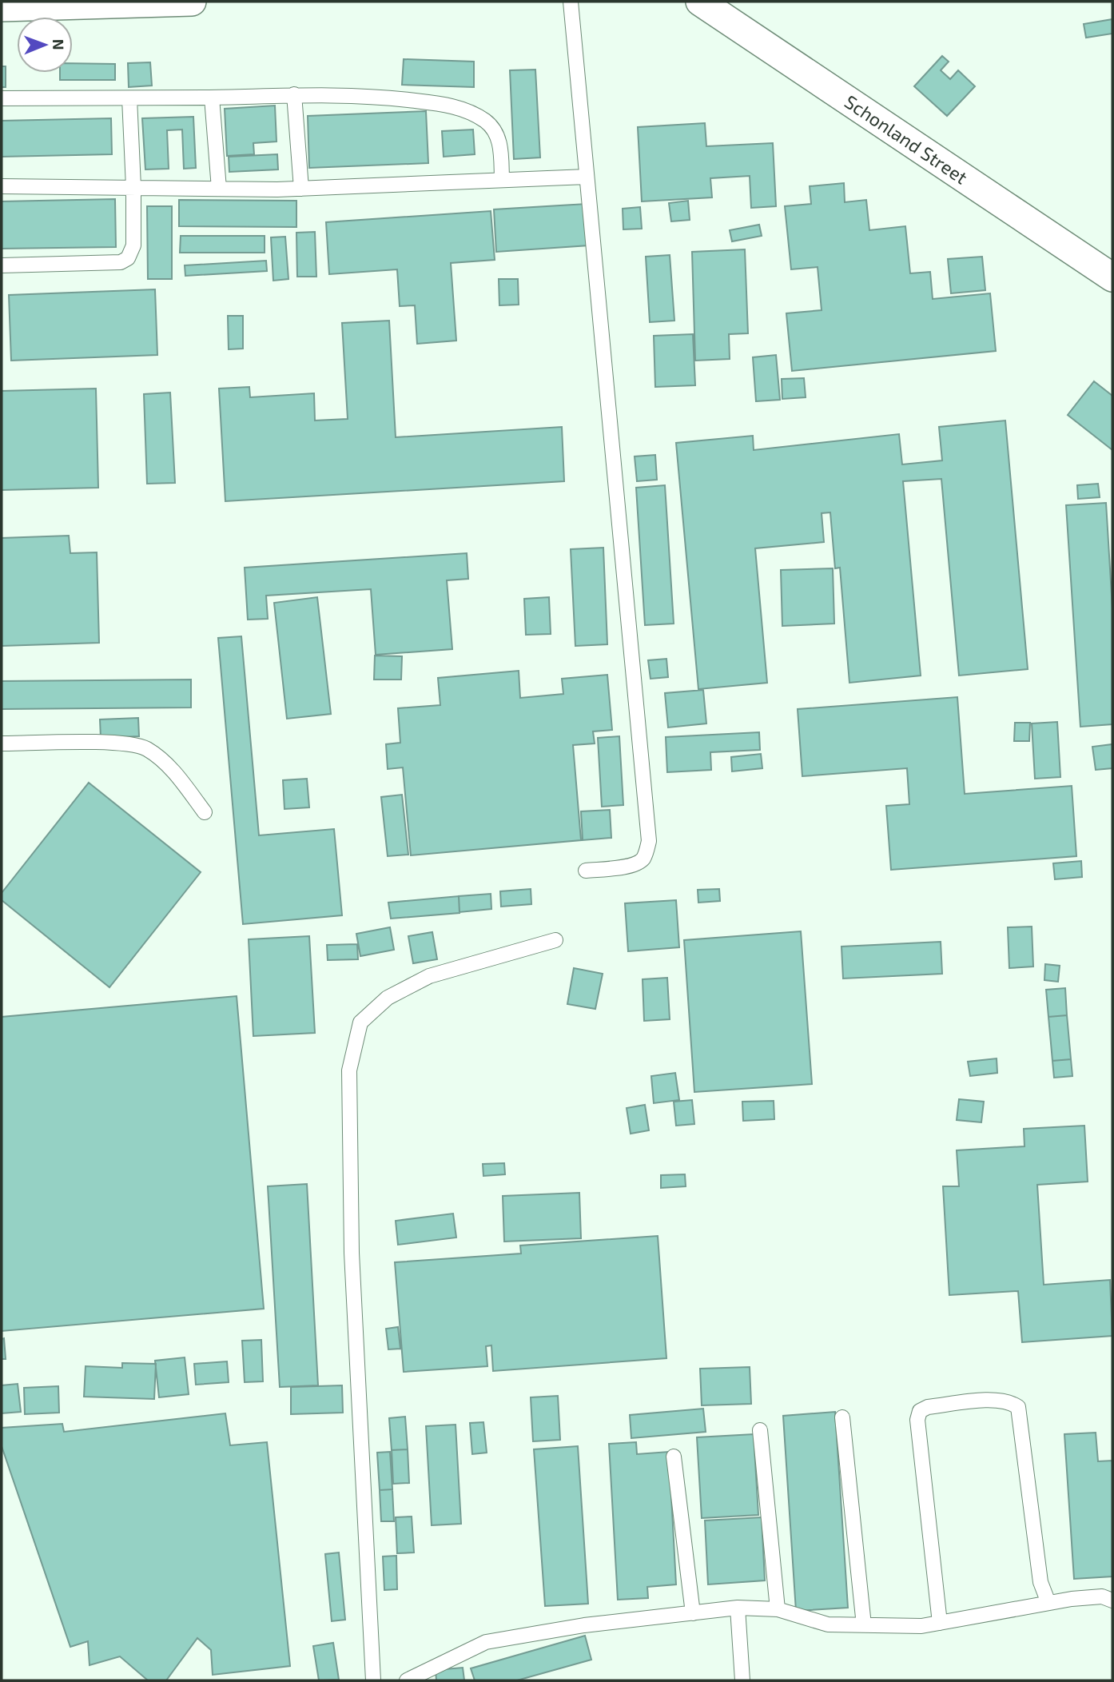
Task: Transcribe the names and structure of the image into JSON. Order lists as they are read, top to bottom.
{
  "streets": {
    "street": ["Schonland Street"]
  },
  "north": "right"
}
